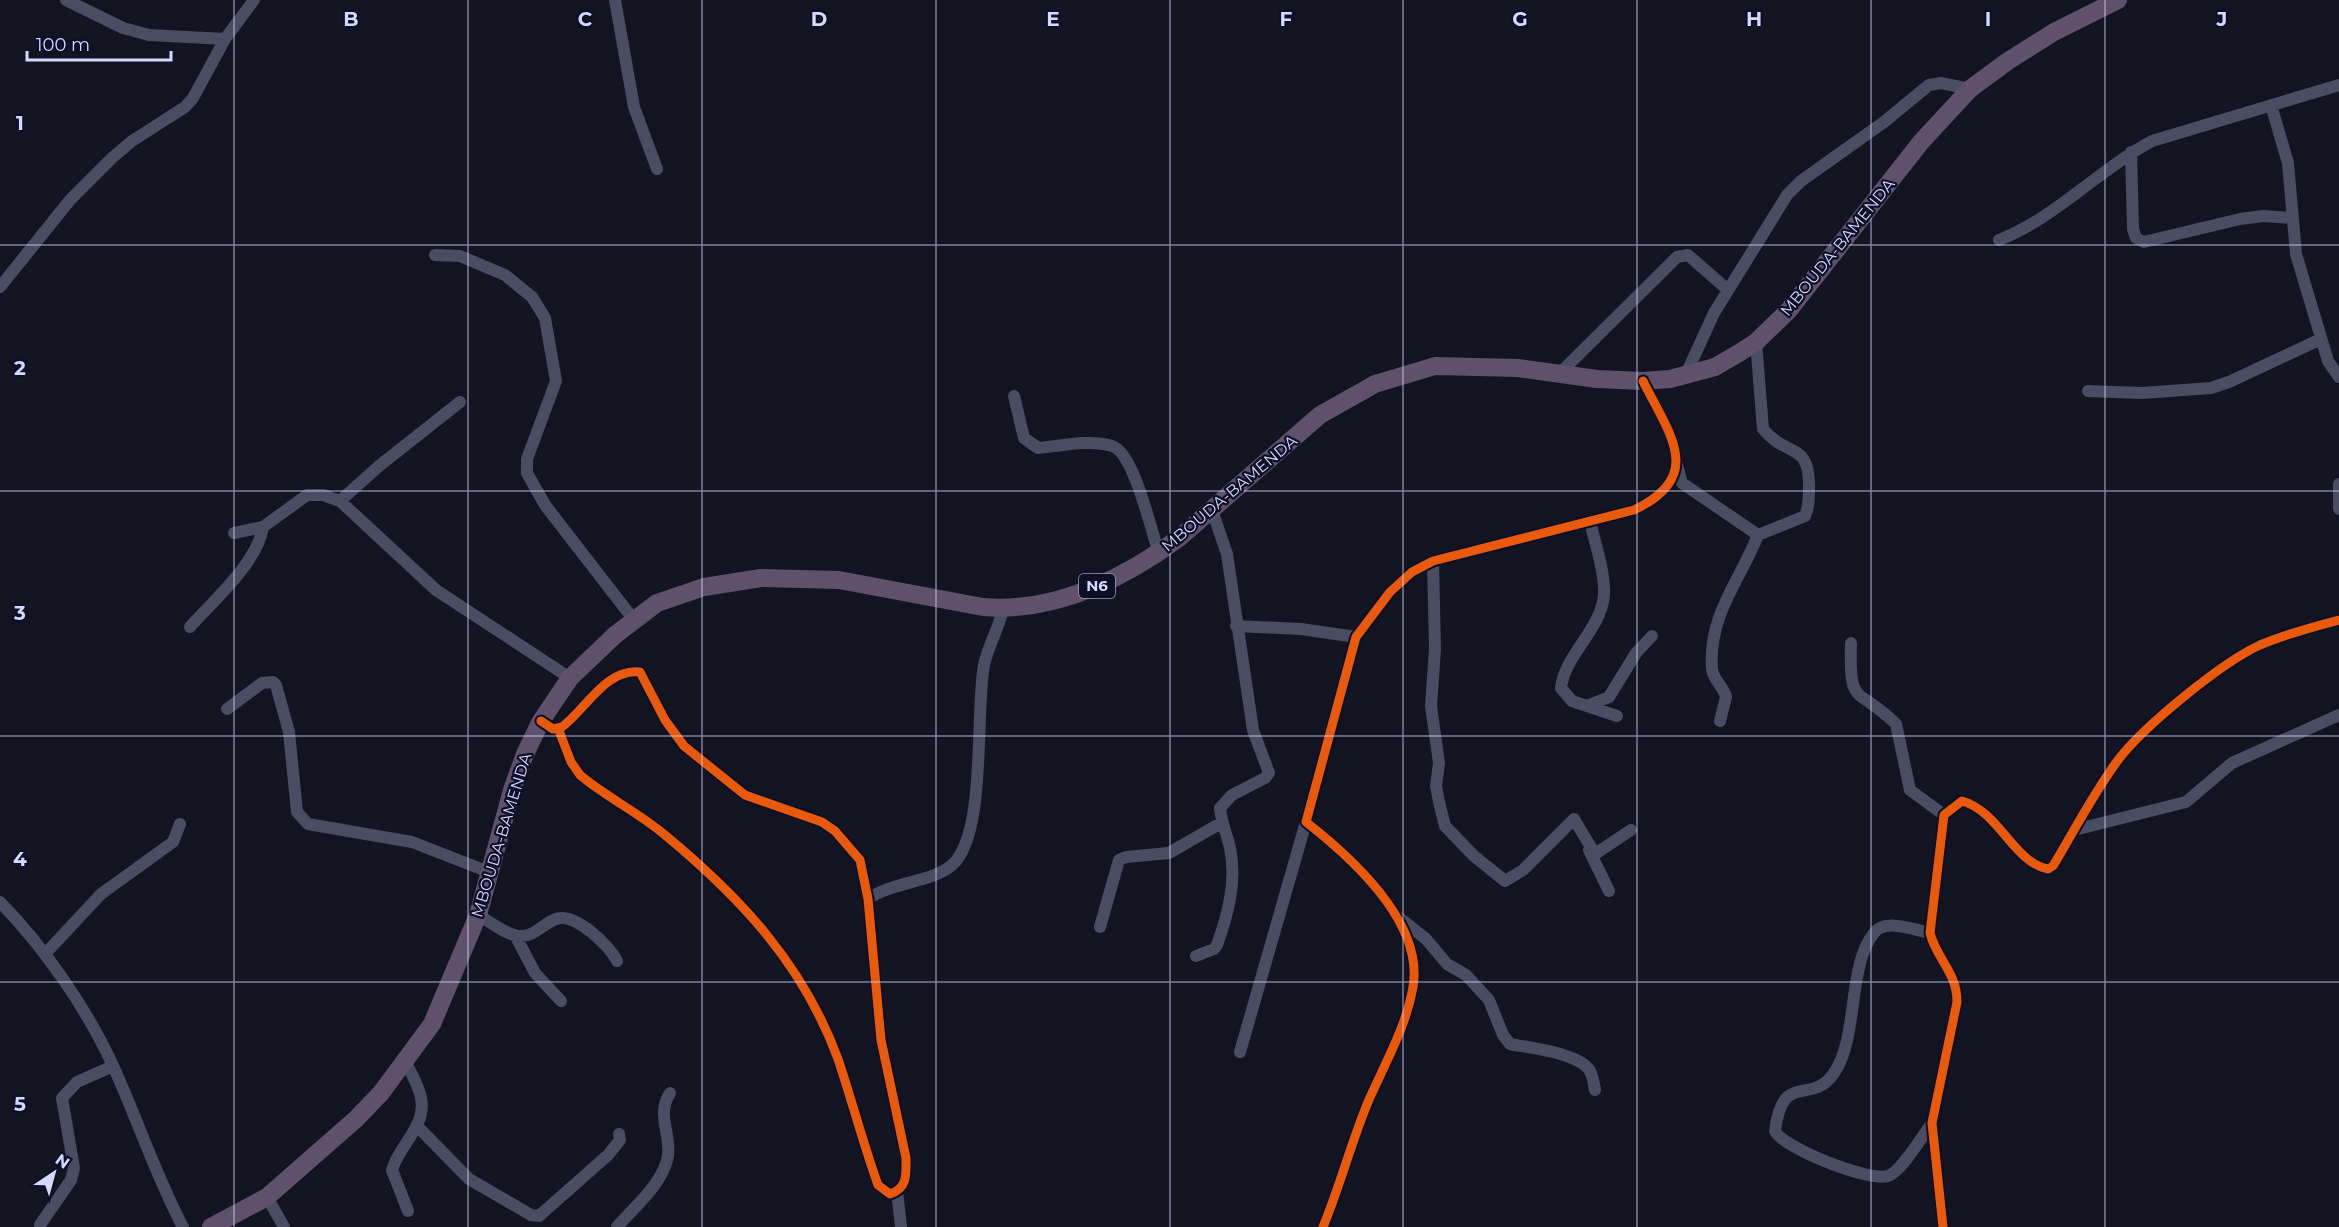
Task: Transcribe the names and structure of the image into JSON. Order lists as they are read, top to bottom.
{
  "streets": {
    "highway": ["MBOUDA-BAMENDA", "N6"]
  },
  "scale_bar": "100 m",
  "north": "top right",
  "grid": {
    "columns": [
      "B",
      "C",
      "D",
      "E",
      "F",
      "G",
      "H",
      "I",
      "J"
    ],
    "rows": [
      "1",
      "2",
      "3",
      "4",
      "5"
    ]
  }
}
